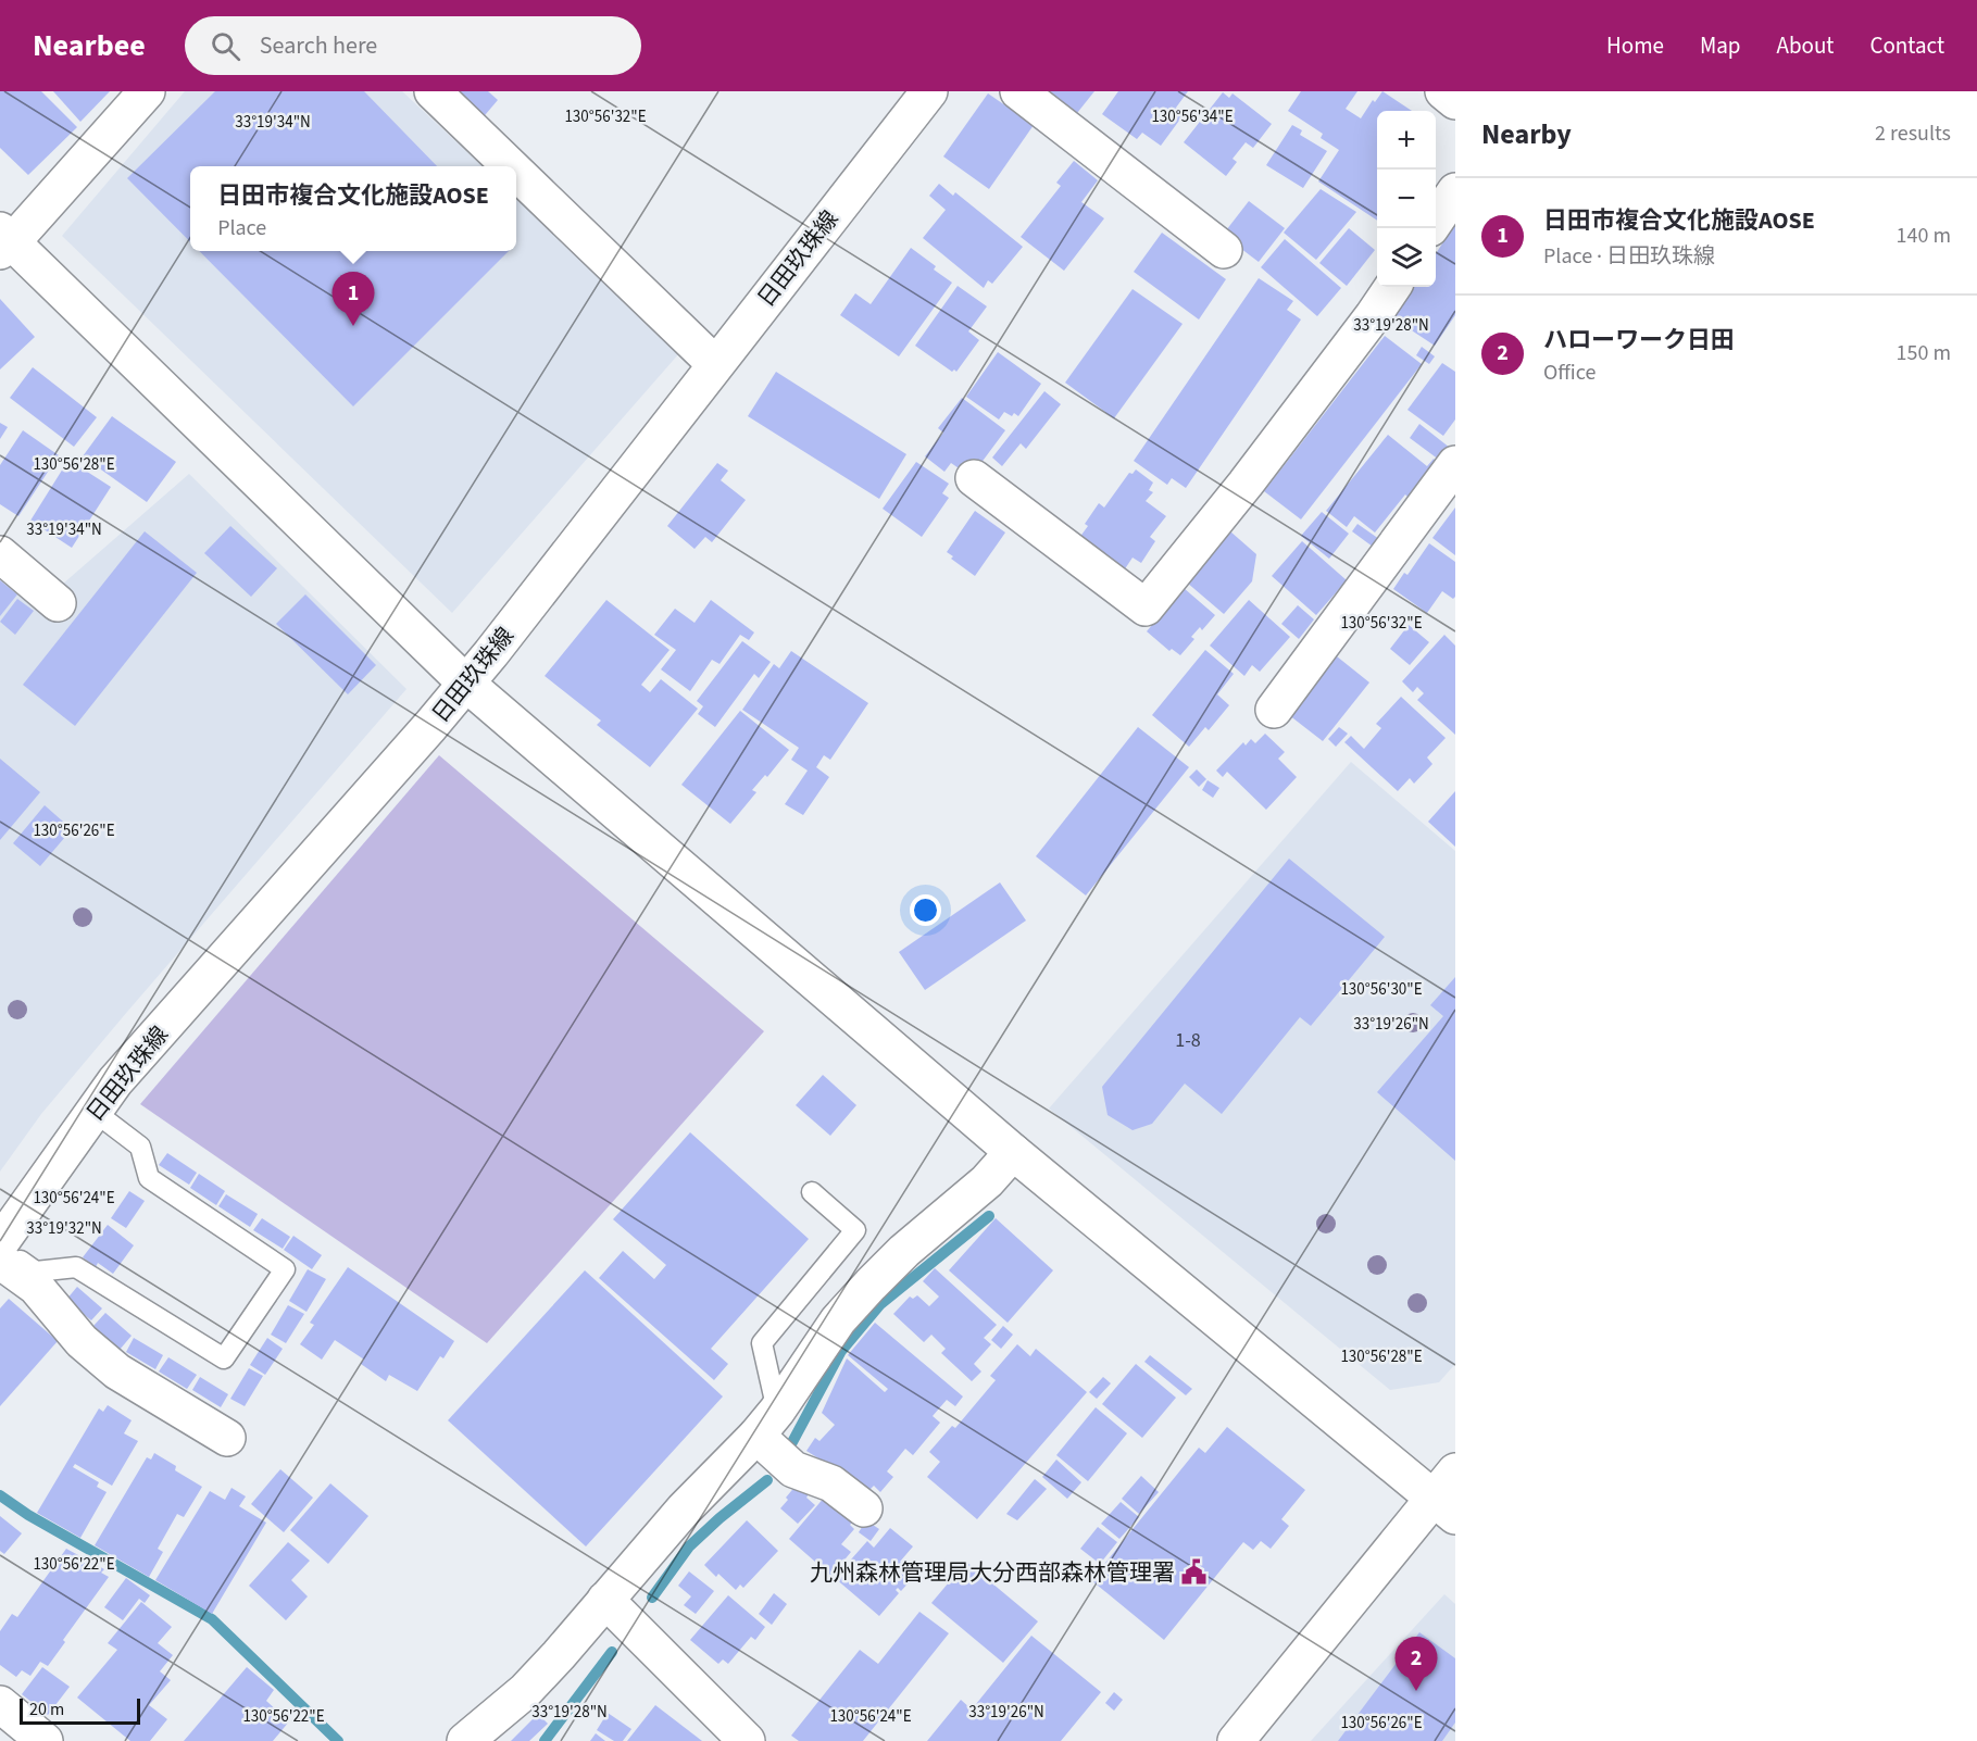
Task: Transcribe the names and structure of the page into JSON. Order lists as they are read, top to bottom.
{
  "streets": {
    "street": ["日田玖珠線"]
  },
  "places": {
    "public building": ["九州森林管理局大分西部森林管理署"]
  },
  "house_numbers": ["1-8"],
  "scale_bar": "20 m",
  "page": {
    "header": "Nearbee",
    "search": "Search here",
    "nav": [
      "Home",
      "Map",
      "About",
      "Contact"
    ],
    "heading": ["Nearby", "2 results"],
    "map_buttons": ["+", "−"],
    "popup": ["日田市複合文化施設AOSE", "Place"],
    "list": [
      {
        "mark": "1",
        "name": "日田市複合文化施設AOSE",
        "note": "Place · 日田玖珠線",
        "value": "140 m"
      },
      {
        "mark": "2",
        "name": "ハローワーク日田",
        "note": "Office",
        "value": "150 m"
      }
    ],
    "pins": ["1", "2"],
    "scale": "20 m"
  },
  "coordinates": [
    "130°56'32\"E",
    "130°56'34\"E",
    "33°19'34\"N",
    "33°19'28\"N",
    "130°56'28\"E",
    "130°56'26\"E",
    "130°56'30\"E",
    "33°19'26\"N",
    "130°56'24\"E",
    "33°19'32\"N",
    "130°56'22\"E"
  ]
}
